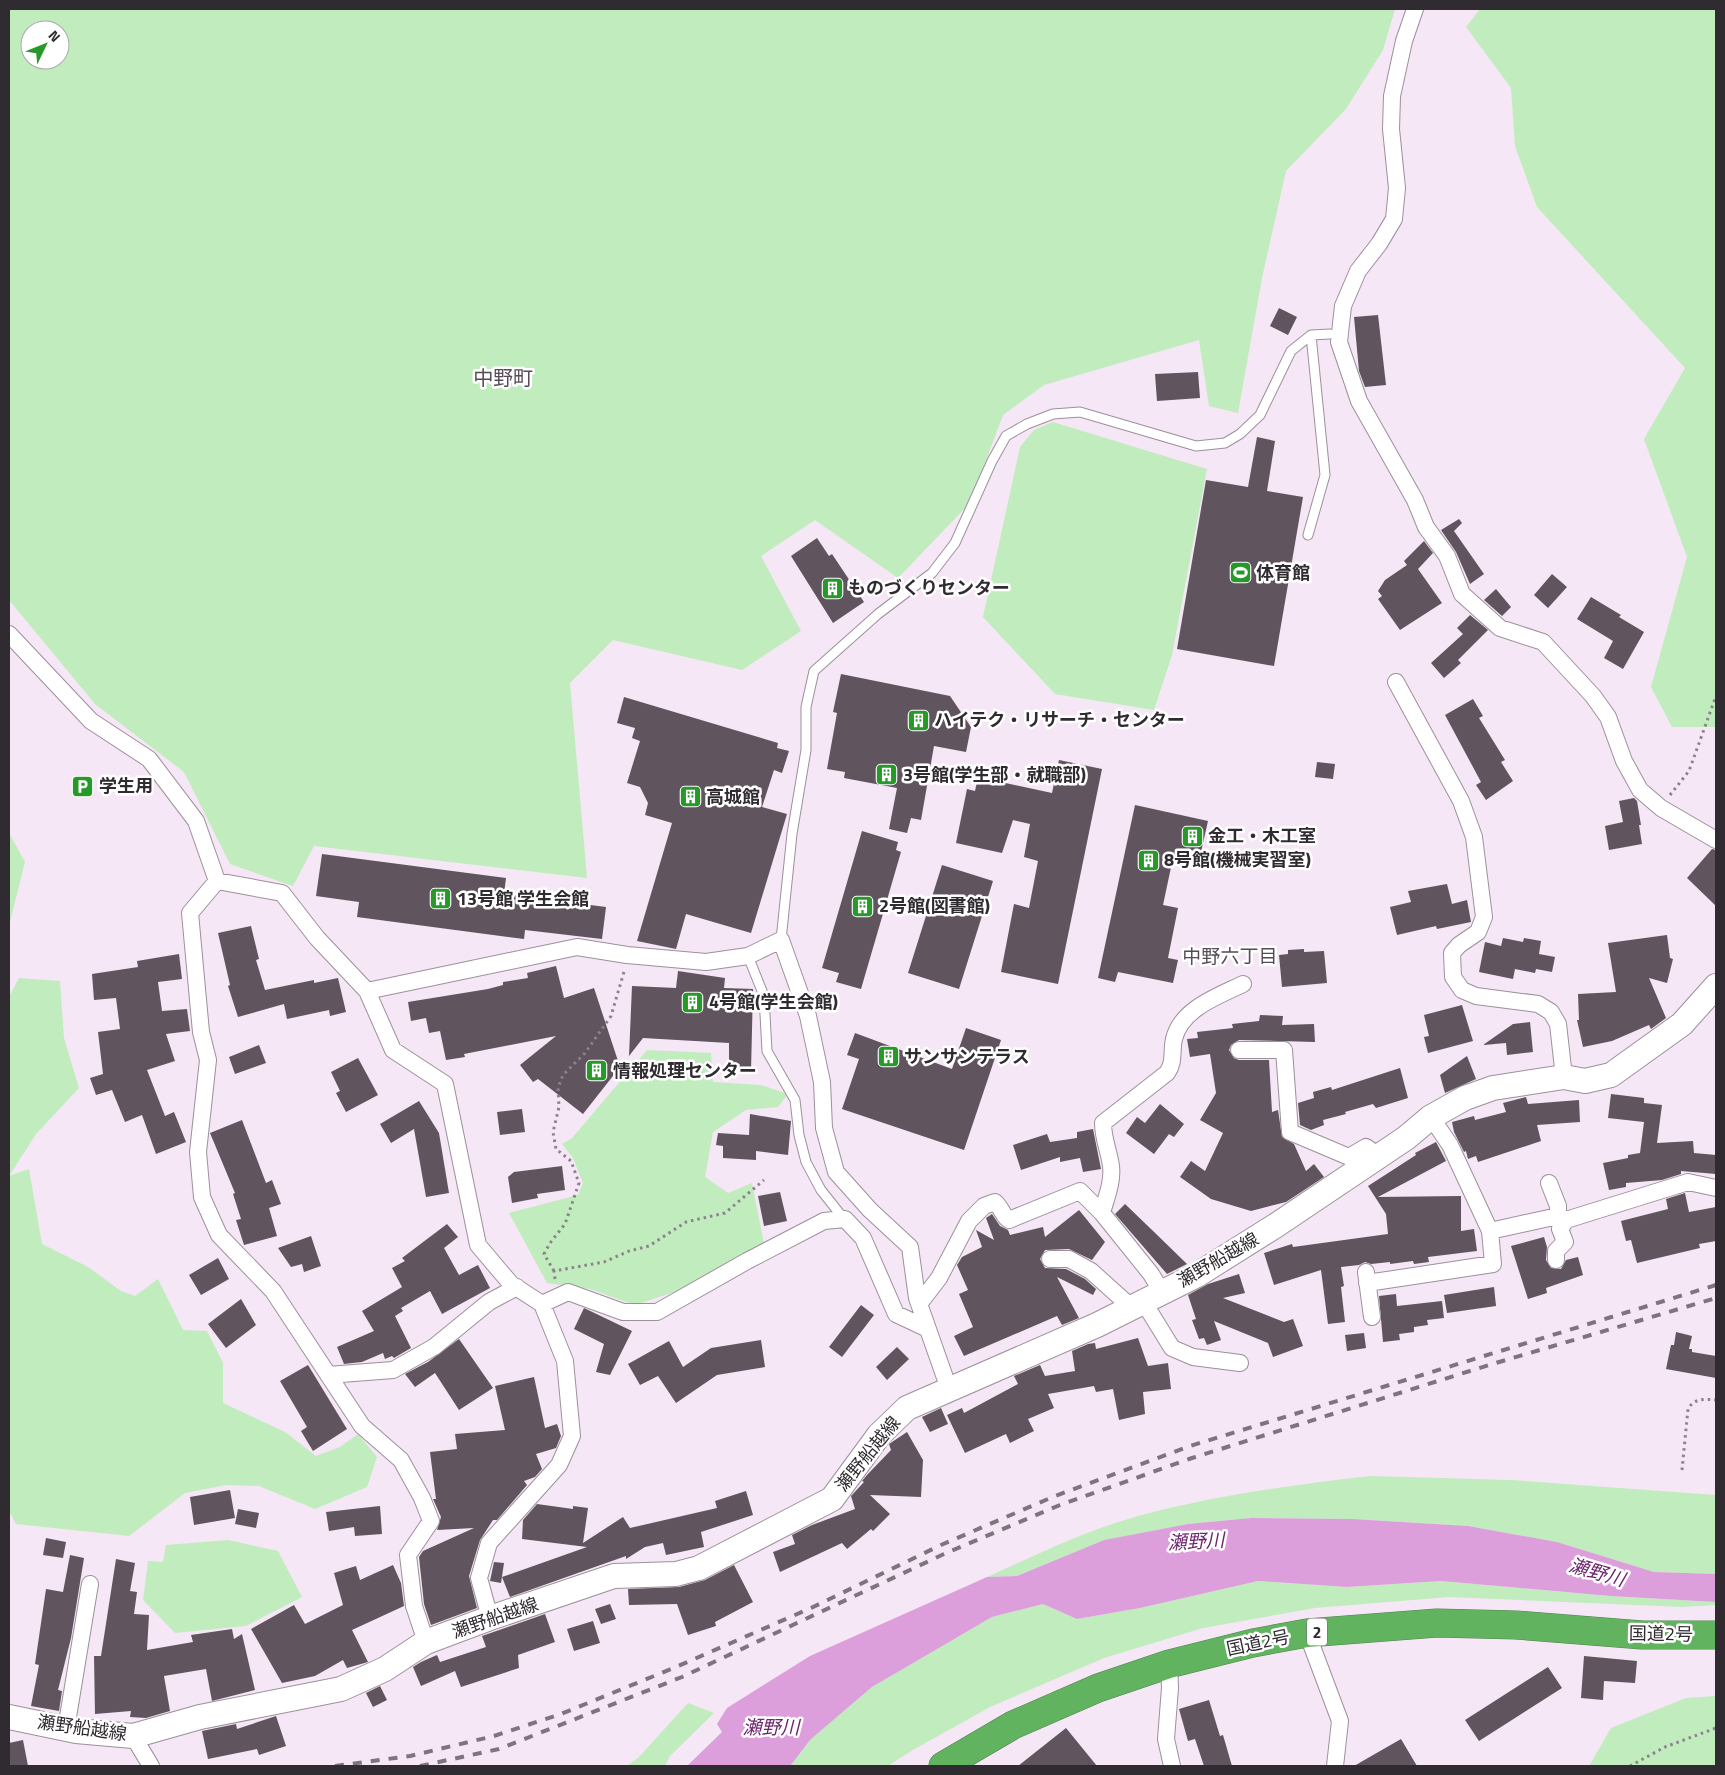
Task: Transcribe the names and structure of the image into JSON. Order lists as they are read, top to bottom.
{
  "streets": {
    "highway": ["2", "国道2号"],
    "main road": ["瀬野船越線"]
  },
  "districts": ["中野町", "中野六丁目"],
  "water": ["瀬野川"],
  "places": {
    "sports": ["体育館"],
    "building": [
      "ものづくりセンター",
      "ハイテク・リサーチ・センター",
      "3号館(学生部・就職部)",
      "高城館",
      "金工・木工室",
      "8号館(機械実習室)",
      "13号館 学生会館",
      "2号館(図書館)",
      "4号館(学生会館)",
      "サンサンテラス",
      "情報処理センター"
    ],
    "parking": ["学生用"]
  },
  "north": "top right"
}
